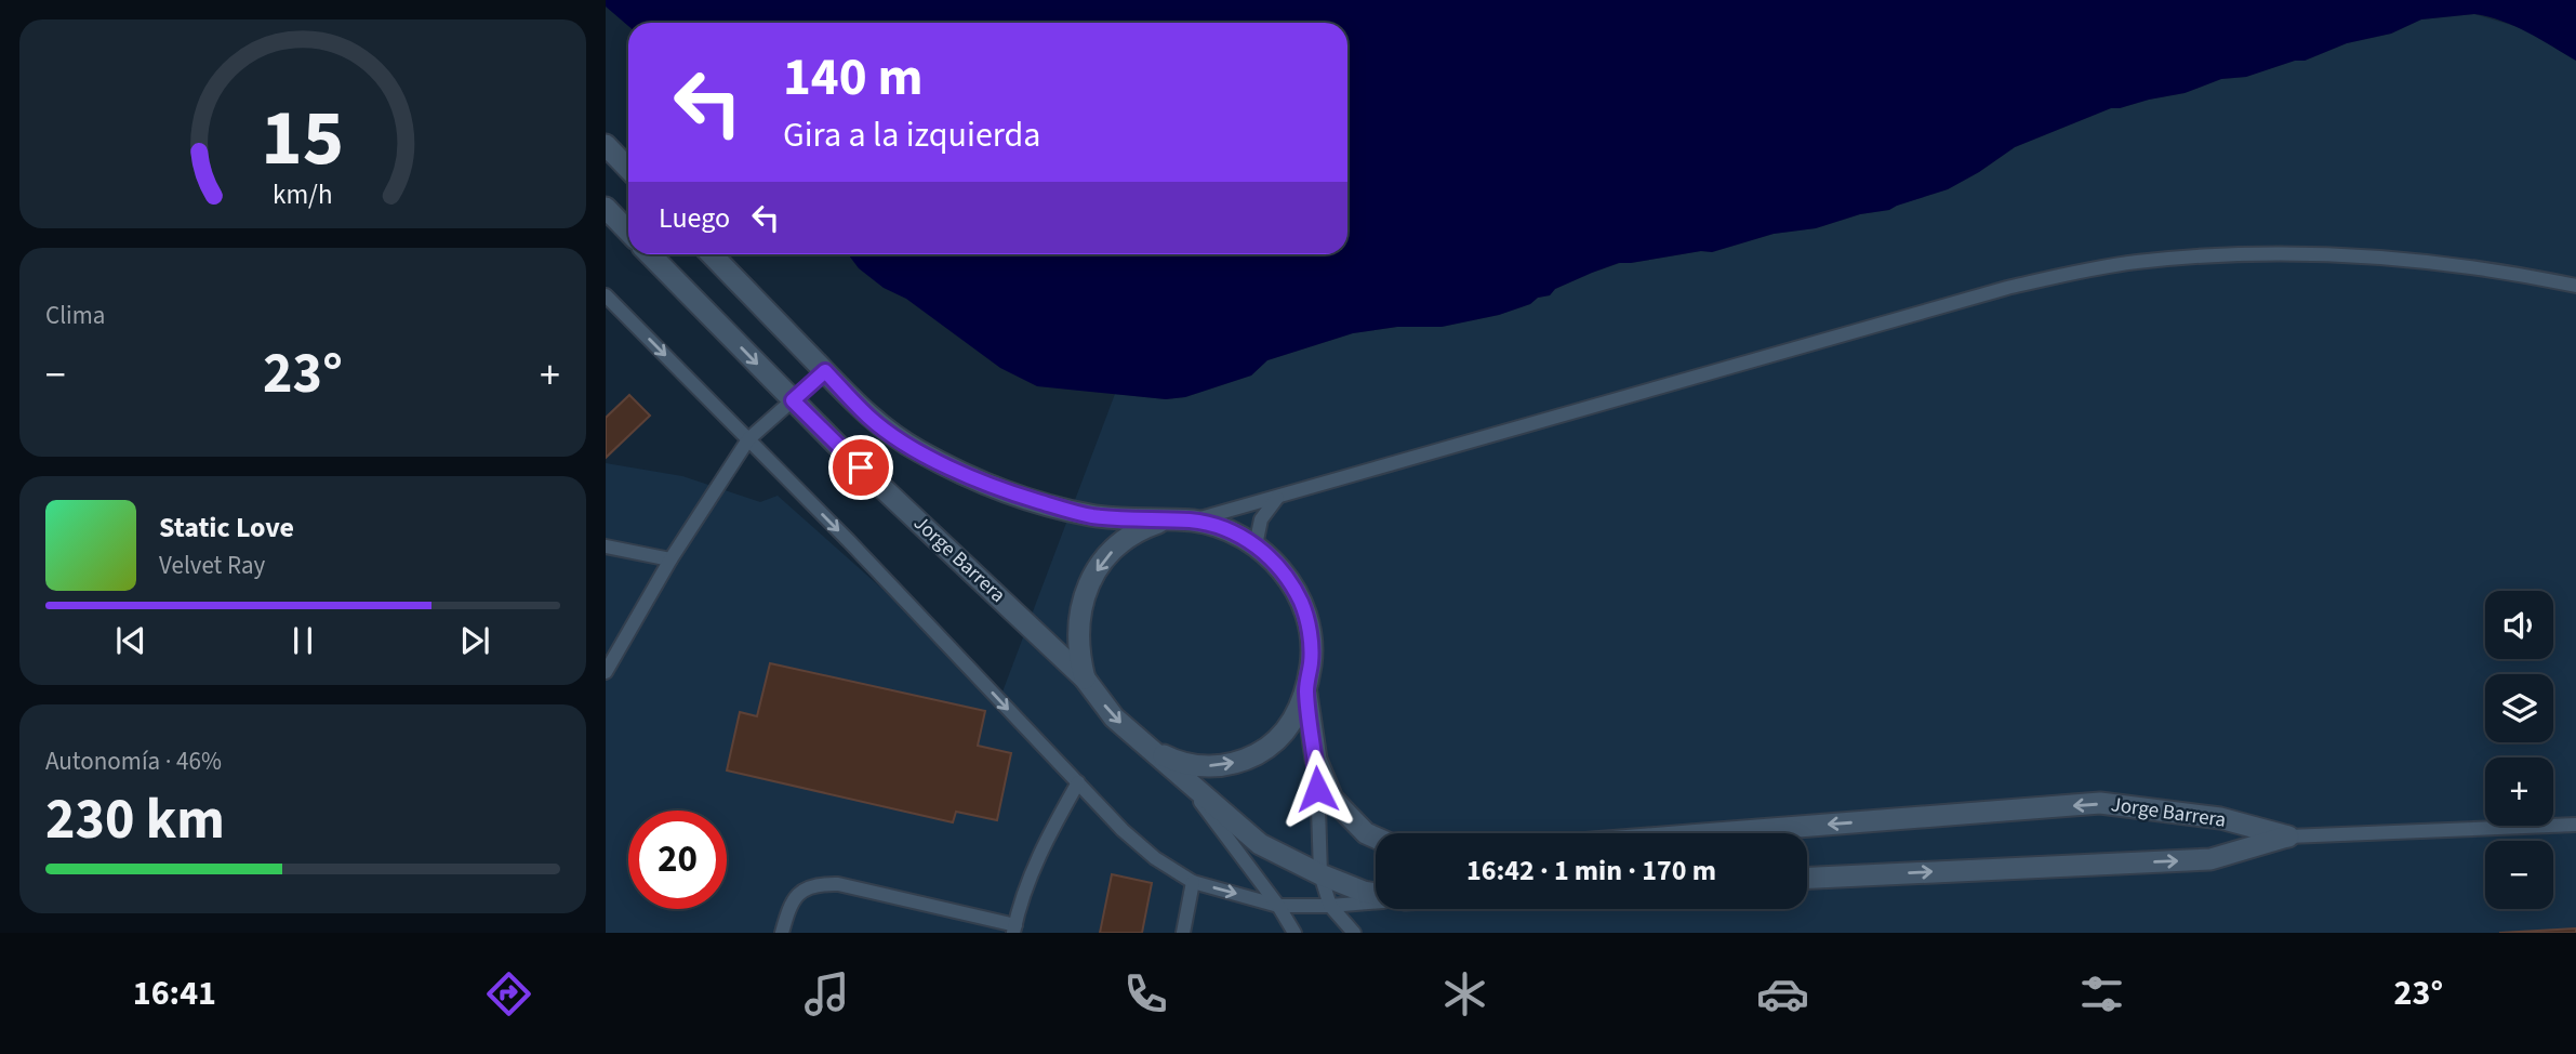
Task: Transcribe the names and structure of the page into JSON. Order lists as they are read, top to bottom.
{
  "streets": {
    "street": ["Jorge Barrera"]
  },
  "page": {
    "turn": ["140 m", "Gira a la izquierda"],
    "then": "Luego",
    "tile": [
      "Clima",
      ["Autonomía · 46%", "230 km"]
    ],
    "heat": ["−", "23°", "+"],
    "song": ["Static Love", "Velvet Ray"],
    "map_buttons": ["+", "−"],
    "limit": "20",
    "trip": "16:42 · 1 min · 170 m",
    "tabs": ["16:41", "23°"],
    "gauge": ["15", "km/h"]
  }
}
